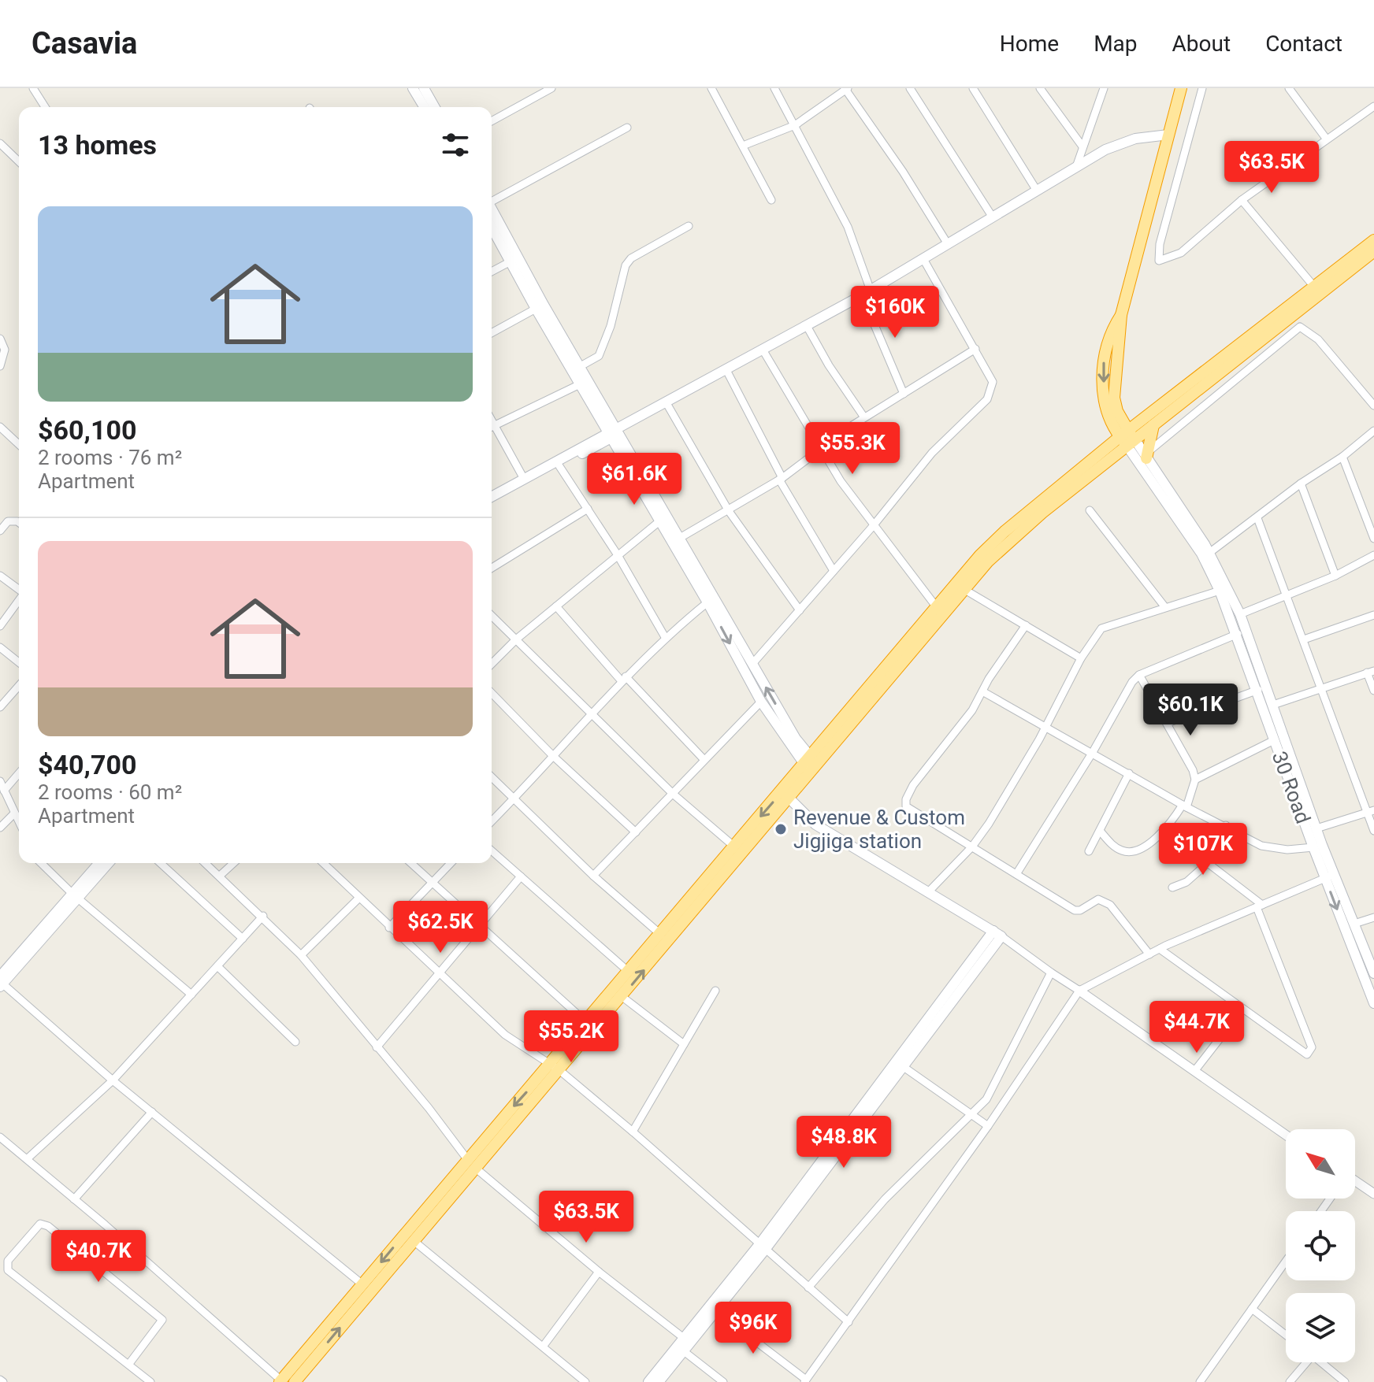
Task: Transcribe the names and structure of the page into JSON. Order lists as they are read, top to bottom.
{
  "streets": {
    "main road": ["30 Road"]
  },
  "places": ["Revenue & Custom Jigjiga station"],
  "north": "top left",
  "page": {
    "header": "Casavia",
    "nav": [
      "Home",
      "Map",
      "About",
      "Contact"
    ],
    "heading": "13 homes",
    "price": [
      "$63.5K",
      "$160K",
      "$55.3K",
      "$61.6K",
      "$60.1K",
      "$107K",
      "$62.5K",
      "$44.7K",
      "$55.2K",
      "$48.8K",
      "$63.5K",
      "$40.7K",
      "$96K"
    ],
    "list": [
      {
        "name": "$60,100",
        "note": "2 rooms · 76 m² · Apartment"
      },
      {
        "name": "$40,700",
        "note": "2 rooms · 60 m² · Apartment"
      }
    ]
  }
}
